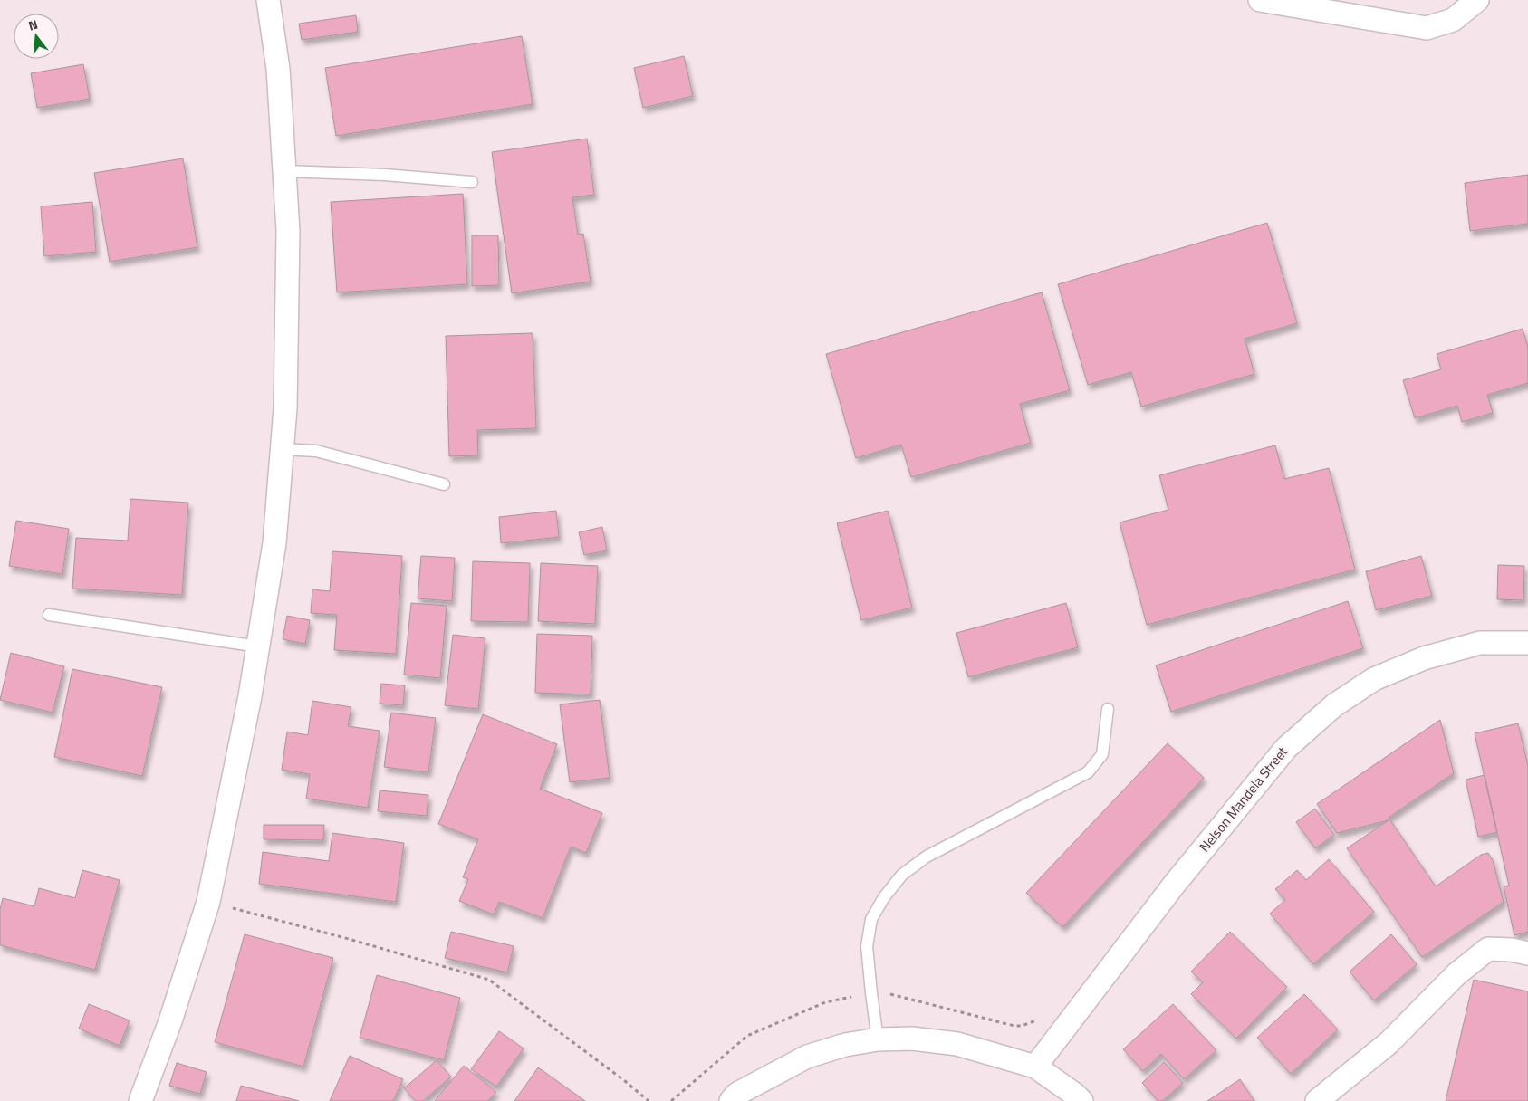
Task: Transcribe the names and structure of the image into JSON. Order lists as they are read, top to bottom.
{
  "streets": {
    "street": ["Nelson Mandela Street"]
  },
  "north": "top"
}
